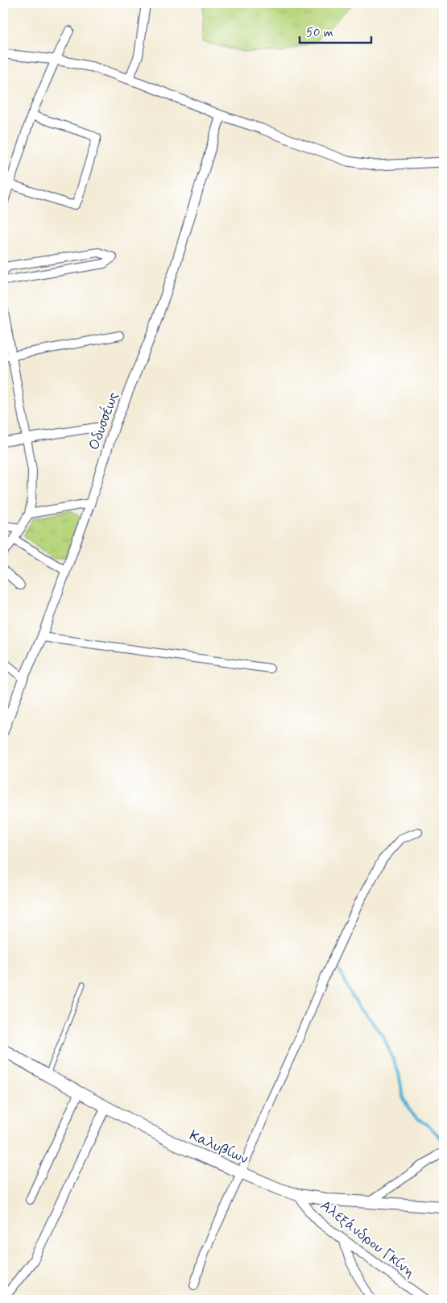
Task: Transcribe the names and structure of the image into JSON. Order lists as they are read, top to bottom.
{
  "streets": {
    "main road": ["Καλυβίων"],
    "street": ["Οδυσσέως", "Αλεξάνδρου Γκίνη"]
  },
  "crossings": [
    ["Καλυβίων", "Αλεξάνδρου Γκίνη"]
  ],
  "scale_bar": "50 m"
}
